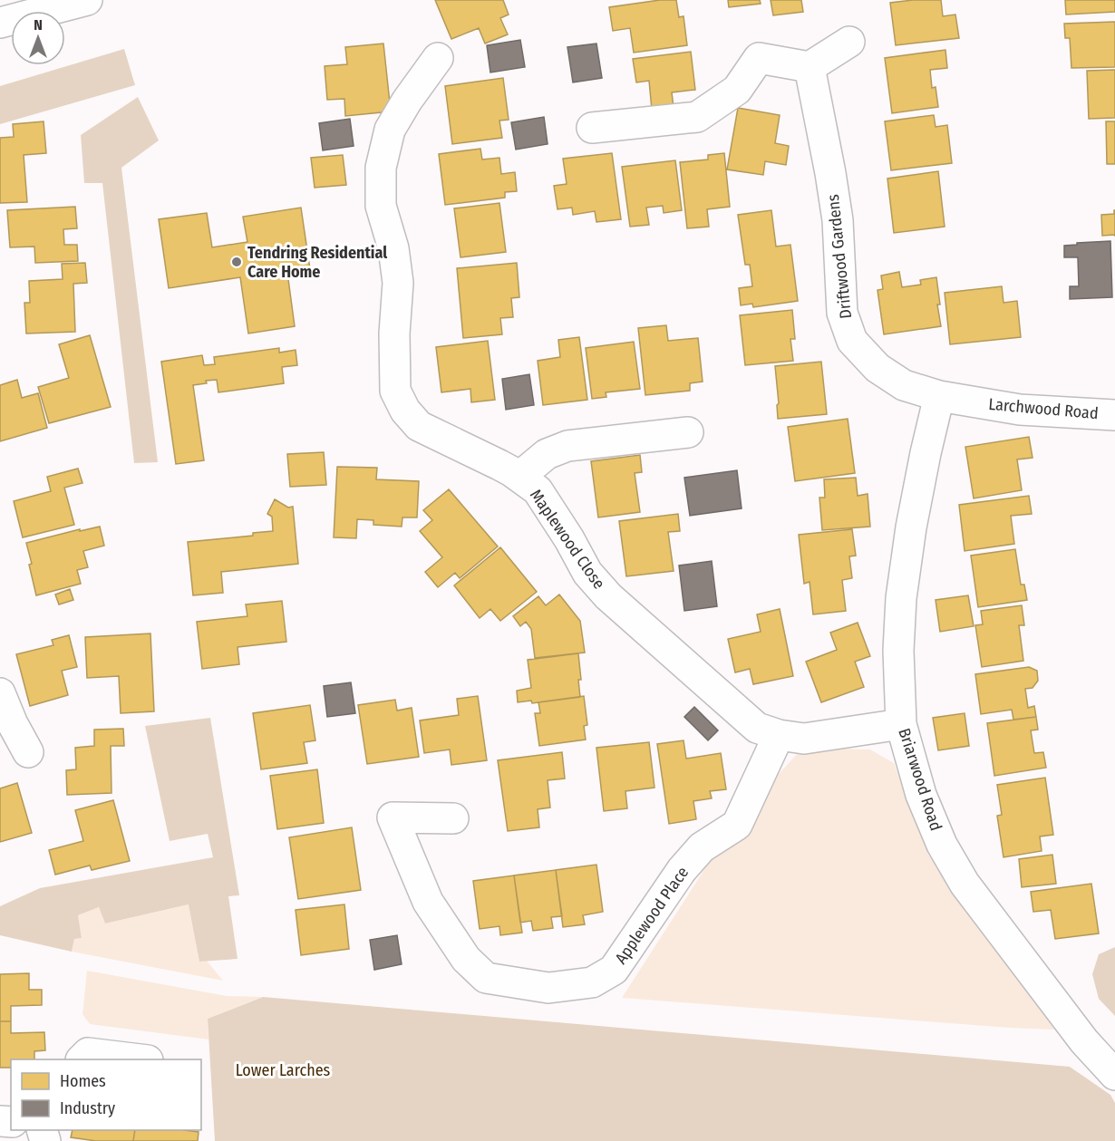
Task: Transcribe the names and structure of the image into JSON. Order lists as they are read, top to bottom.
{
  "streets": {
    "street": [
      "Driftwood Gardens",
      "Larchwood Road",
      "Maplewood Close",
      "Briarwood Road",
      "Applewood Place"
    ]
  },
  "crossings": [
    ["Driftwood Gardens", "Larchwood Road"],
    ["Driftwood Gardens", "Briarwood Road"],
    ["Larchwood Road", "Briarwood Road"],
    ["Maplewood Close", "Applewood Place"]
  ],
  "parks": ["Lower Larches"],
  "places": ["Tendring Residential Care Home"],
  "legend": ["Homes", "Industry"],
  "north": "top"
}
